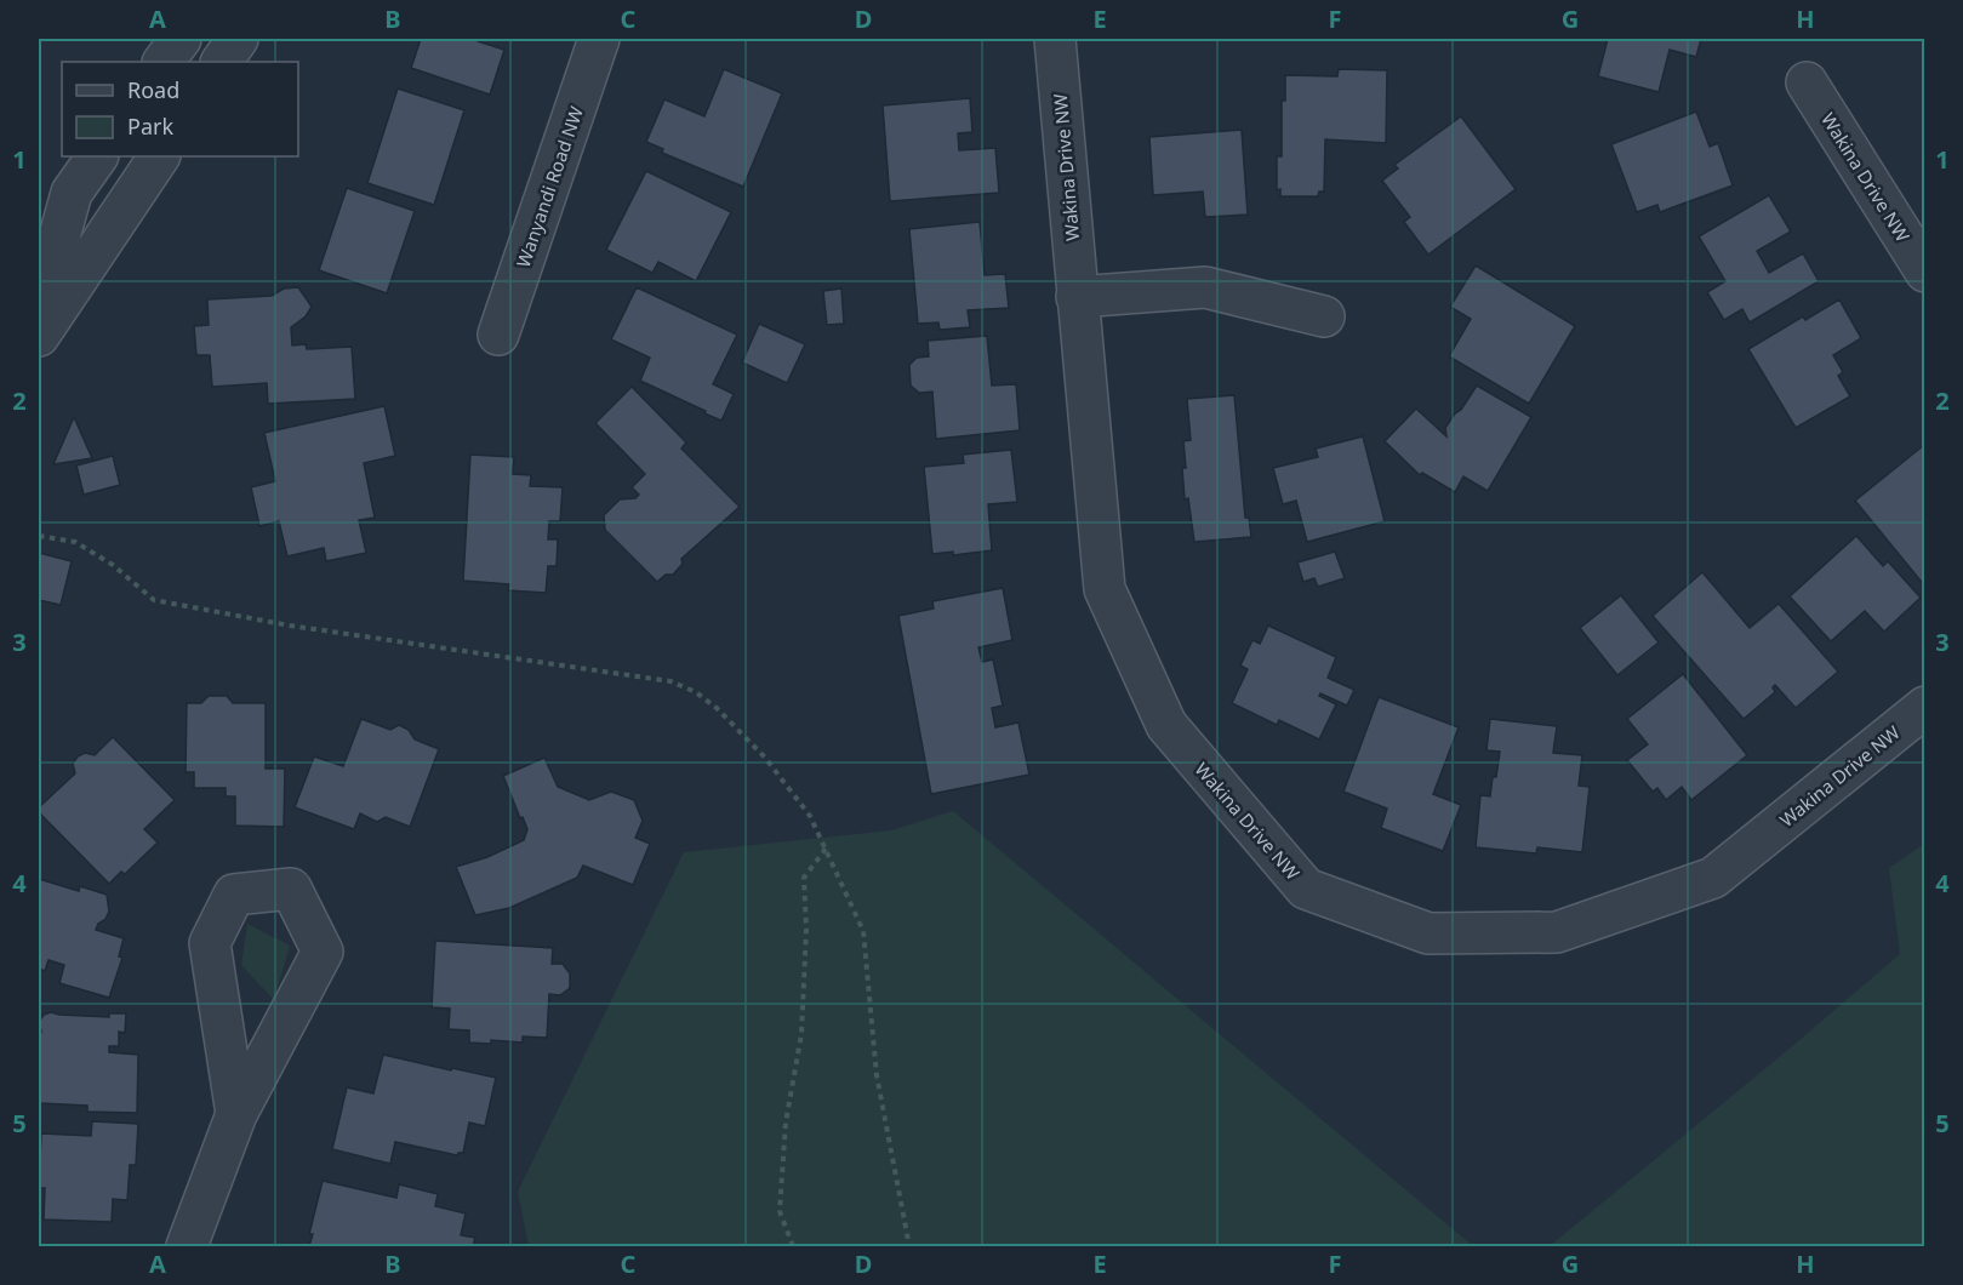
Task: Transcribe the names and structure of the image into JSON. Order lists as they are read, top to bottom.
{
  "streets": {
    "street": ["Wakina Drive NW", "Wanyandi Road NW"]
  },
  "legend": ["Road", "Park"],
  "grid": {
    "columns": [
      "A",
      "B",
      "C",
      "D",
      "E",
      "F",
      "G",
      "H"
    ],
    "rows": [
      "1",
      "2",
      "3",
      "4",
      "5"
    ]
  }
}
